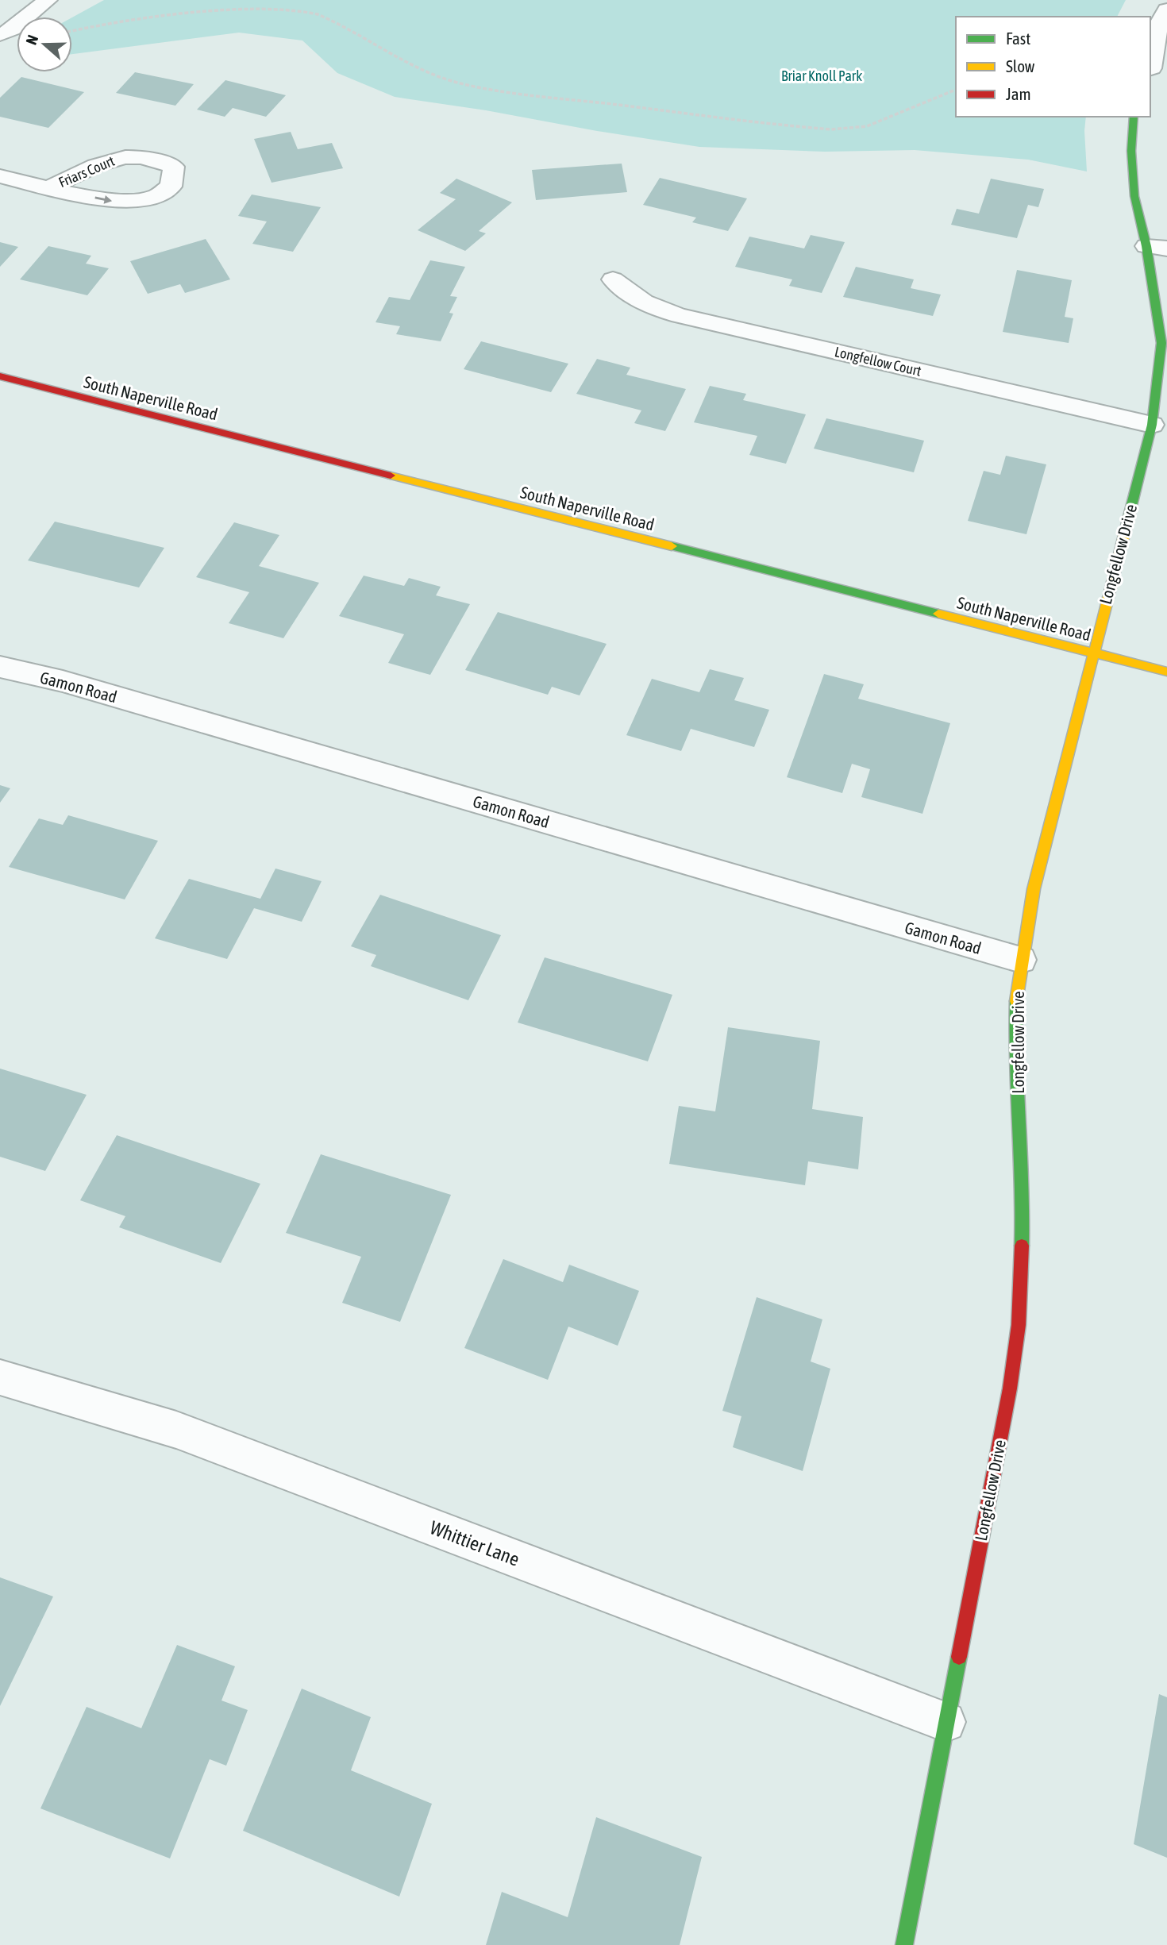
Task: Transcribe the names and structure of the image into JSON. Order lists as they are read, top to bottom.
{
  "streets": {
    "street": [
      "Friars Court",
      "Longfellow Court",
      "South Naperville Road",
      "Longfellow Drive",
      "Gamon Road",
      "Whittier Lane"
    ]
  },
  "crossings": [
    ["Longfellow Court", "Longfellow Drive"],
    ["South Naperville Road", "Longfellow Drive"],
    ["Longfellow Drive", "Gamon Road"],
    ["Longfellow Drive", "Whittier Lane"]
  ],
  "parks": ["Briar Knoll Park"],
  "legend": ["Fast", "Slow", "Jam"],
  "north": "left"
}
